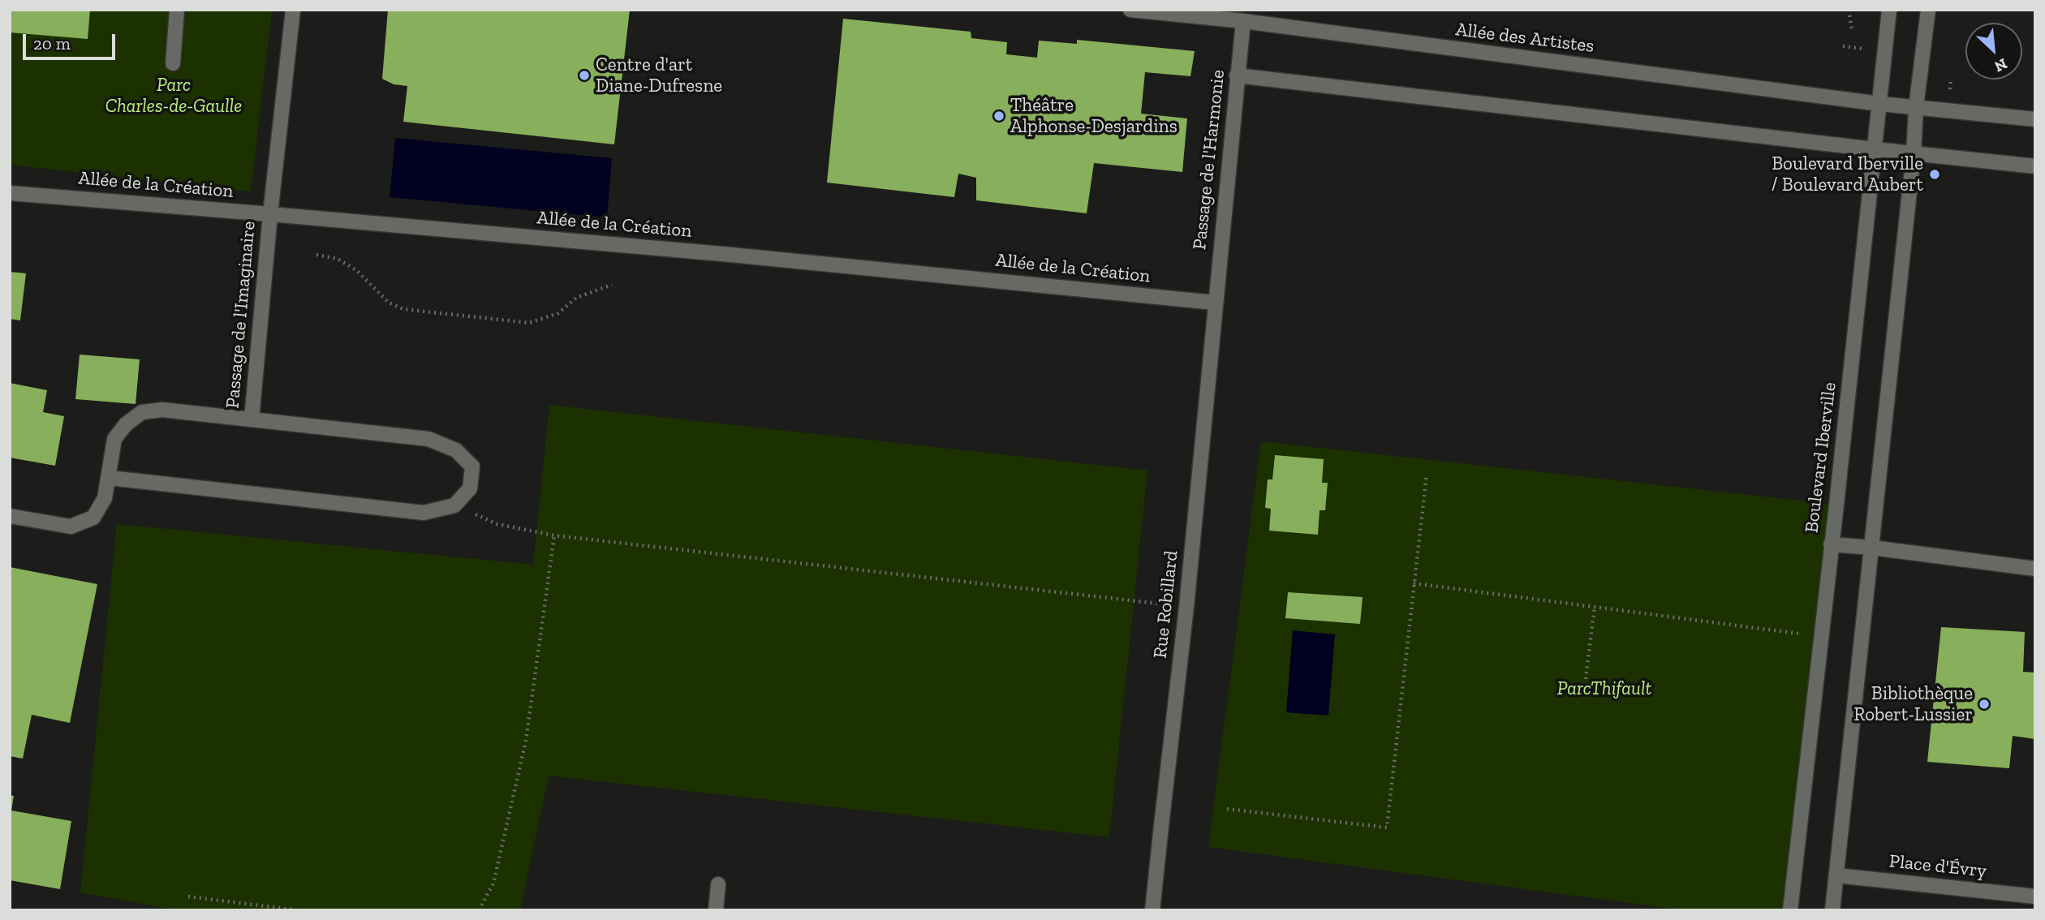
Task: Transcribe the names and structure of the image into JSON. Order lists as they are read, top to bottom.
{
  "streets": {
    "street": [
      "Allée des Artistes",
      "Passage de l'Harmonie",
      "Allée de la Création",
      "Passage de l'Imaginaire",
      "Boulevard Iberville",
      "Rue Robillard",
      "Place d'Évry"
    ]
  },
  "crossings": [
    ["Allée des Artistes", "Passage de l'Harmonie"],
    ["Allée des Artistes", "Boulevard Iberville"],
    ["Passage de l'Harmonie", "Allée de la Création"],
    ["Passage de l'Harmonie", "Rue Robillard"],
    ["Allée de la Création", "Passage de l'Imaginaire"],
    ["Allée de la Création", "Rue Robillard"]
  ],
  "parks": ["Parc Charles-de-Gaulle", "ParcThifault"],
  "places": [
    "Centre d'art Diane-Dufresne",
    "Théâtre Alphonse-Desjardins",
    "Boulevard Iberville / Boulevard Aubert",
    "Bibliothèque Robert-Lussier"
  ],
  "scale_bar": "20 m",
  "north": "bottom right"
}
